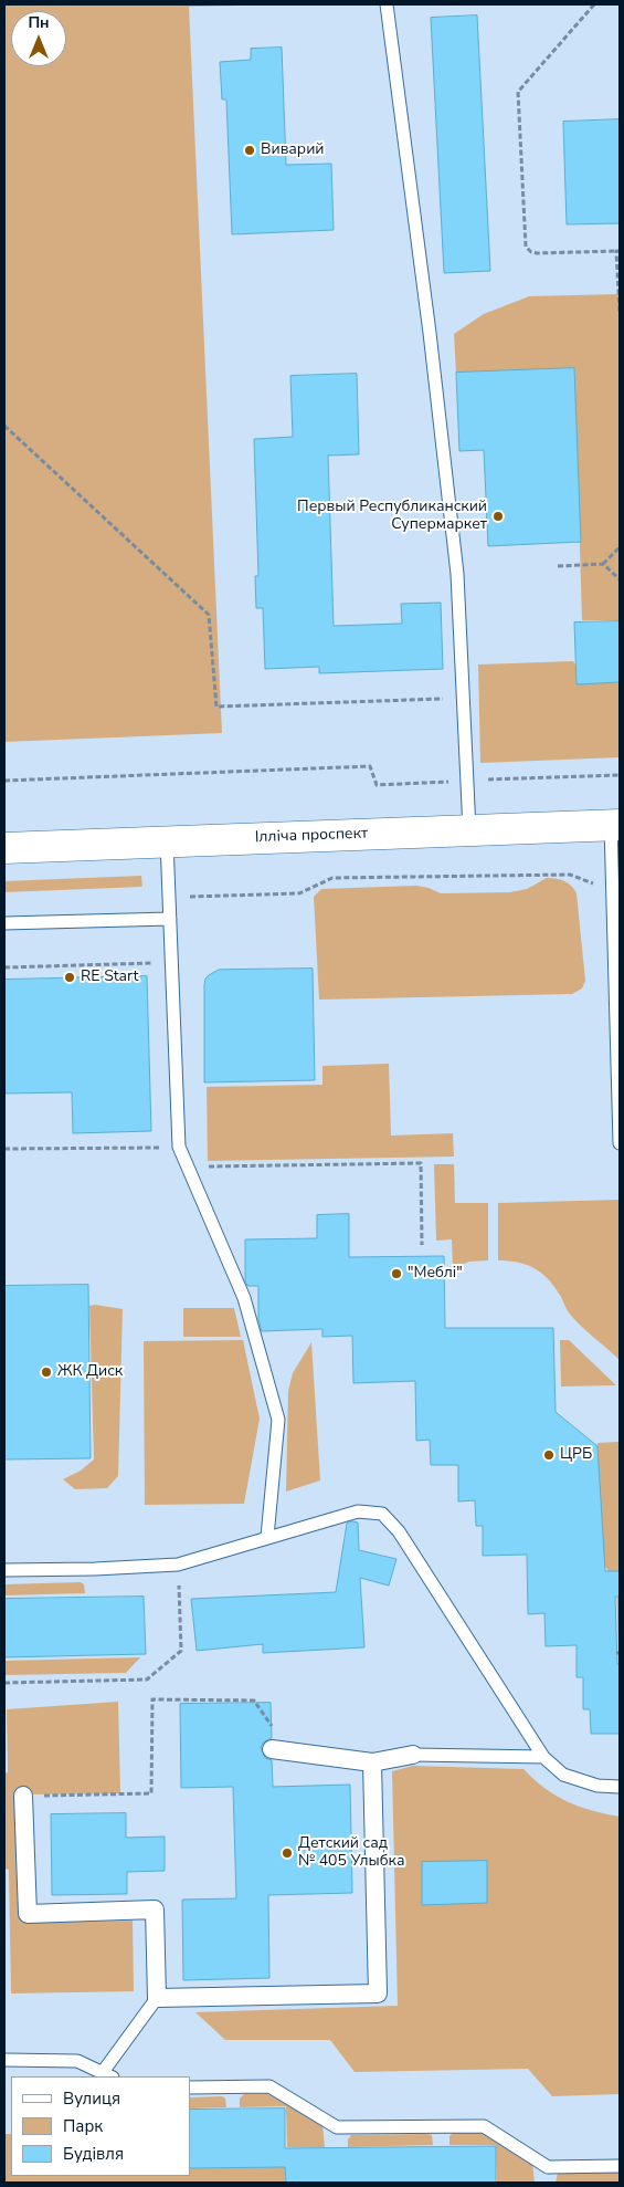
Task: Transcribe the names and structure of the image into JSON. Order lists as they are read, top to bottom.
{
  "streets": {
    "main road": ["Ілліча проспект"]
  },
  "places": [
    "Виварий",
    "Первый Республиканский Супермаркет",
    "RE Start",
    "\"Меблі\"",
    "ЖК Диск",
    "ЦРБ",
    "Детский сад № 405 Улыбка"
  ],
  "legend": ["Вулиця", "Парк", "Будівля"],
  "north": "top"
}
